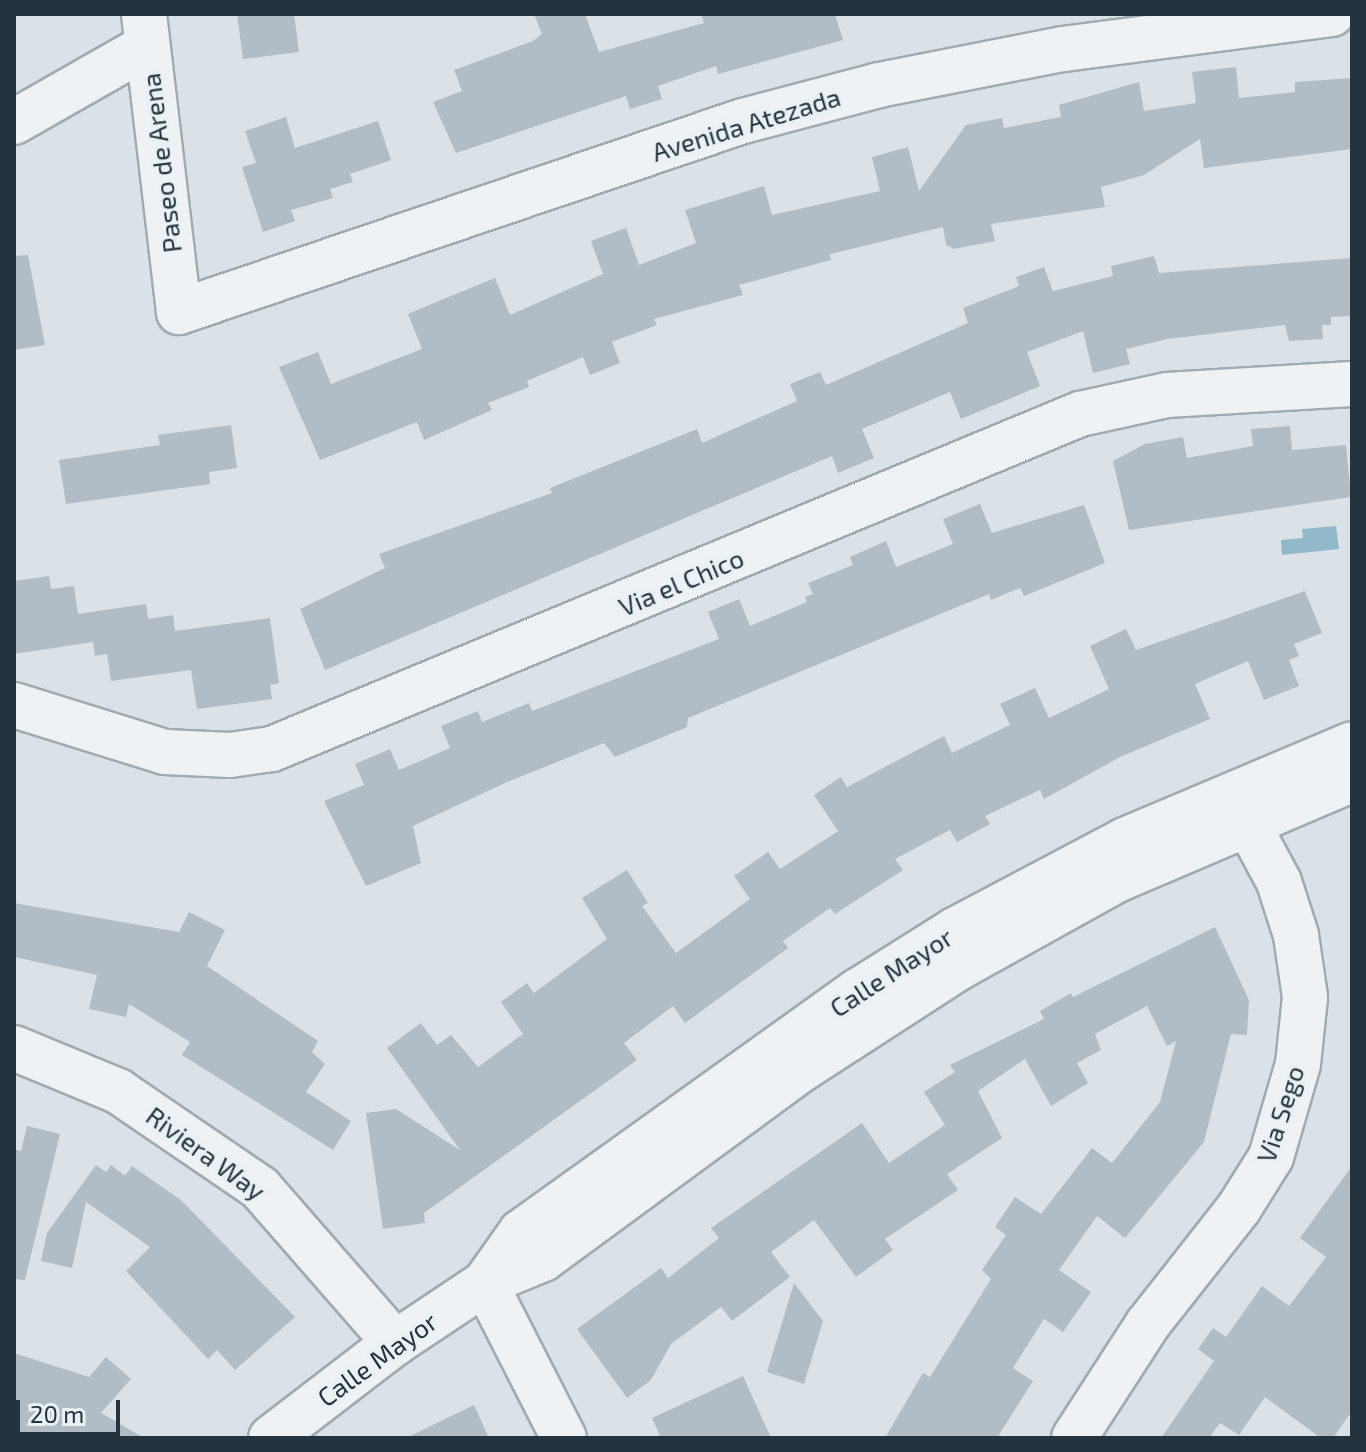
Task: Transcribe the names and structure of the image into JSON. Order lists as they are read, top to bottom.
{
  "streets": {
    "street": [
      "Avenida Atezada",
      "Paseo de Arena",
      "Via el Chico",
      "Calle Mayor",
      "Via Sego",
      "Riviera Way"
    ]
  },
  "crossings": [
    ["Avenida Atezada", "Paseo de Arena"],
    ["Calle Mayor", "Via Sego"],
    ["Calle Mayor", "Riviera Way"]
  ],
  "scale_bar": "20 m"
}
